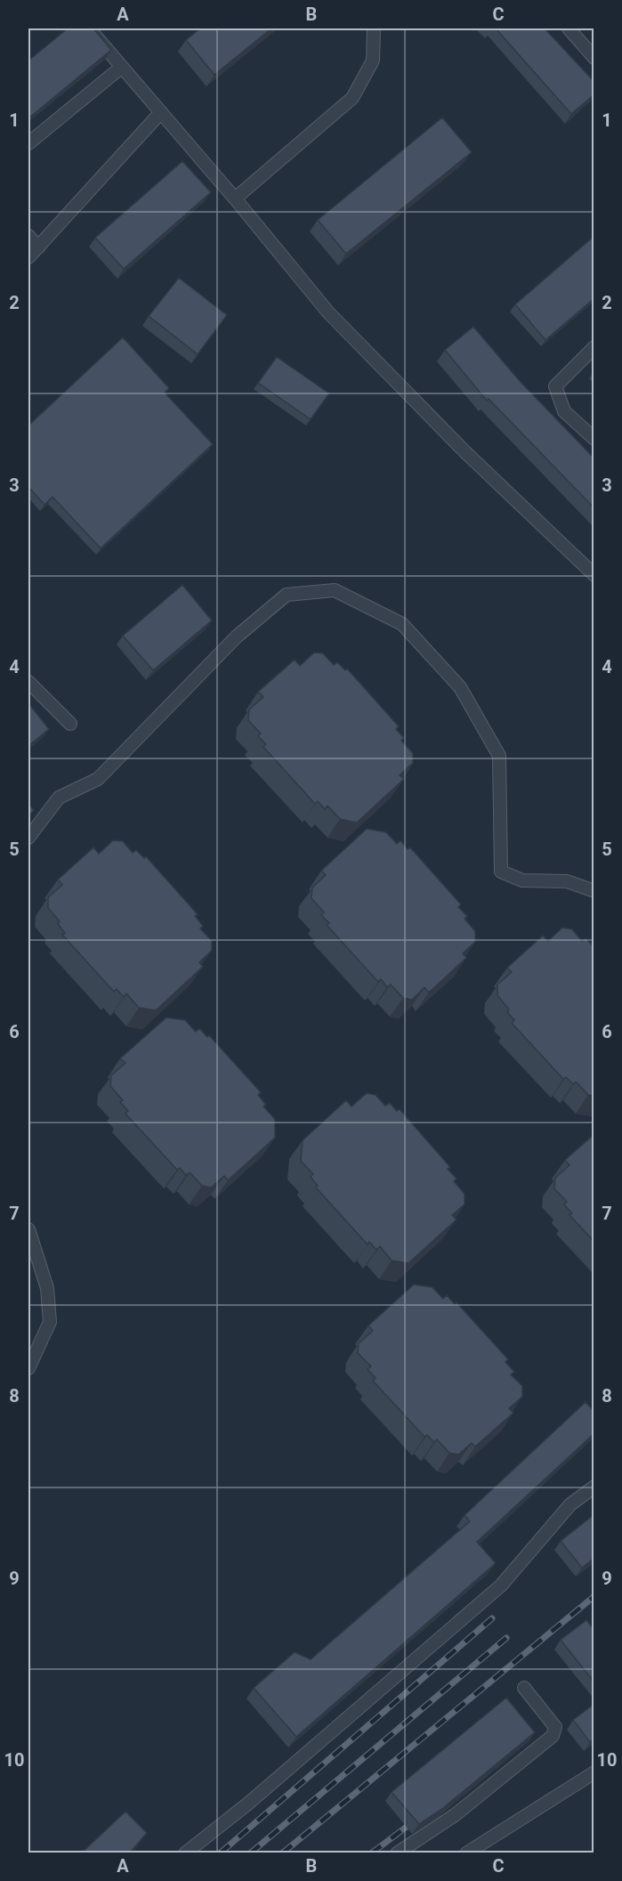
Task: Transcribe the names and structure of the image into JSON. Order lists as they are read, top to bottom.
{
  "grid": {
    "columns": ["A", "B", "C"],
    "rows": [
      "1",
      "2",
      "3",
      "4",
      "5",
      "6",
      "7",
      "8",
      "9",
      "10"
    ]
  }
}
